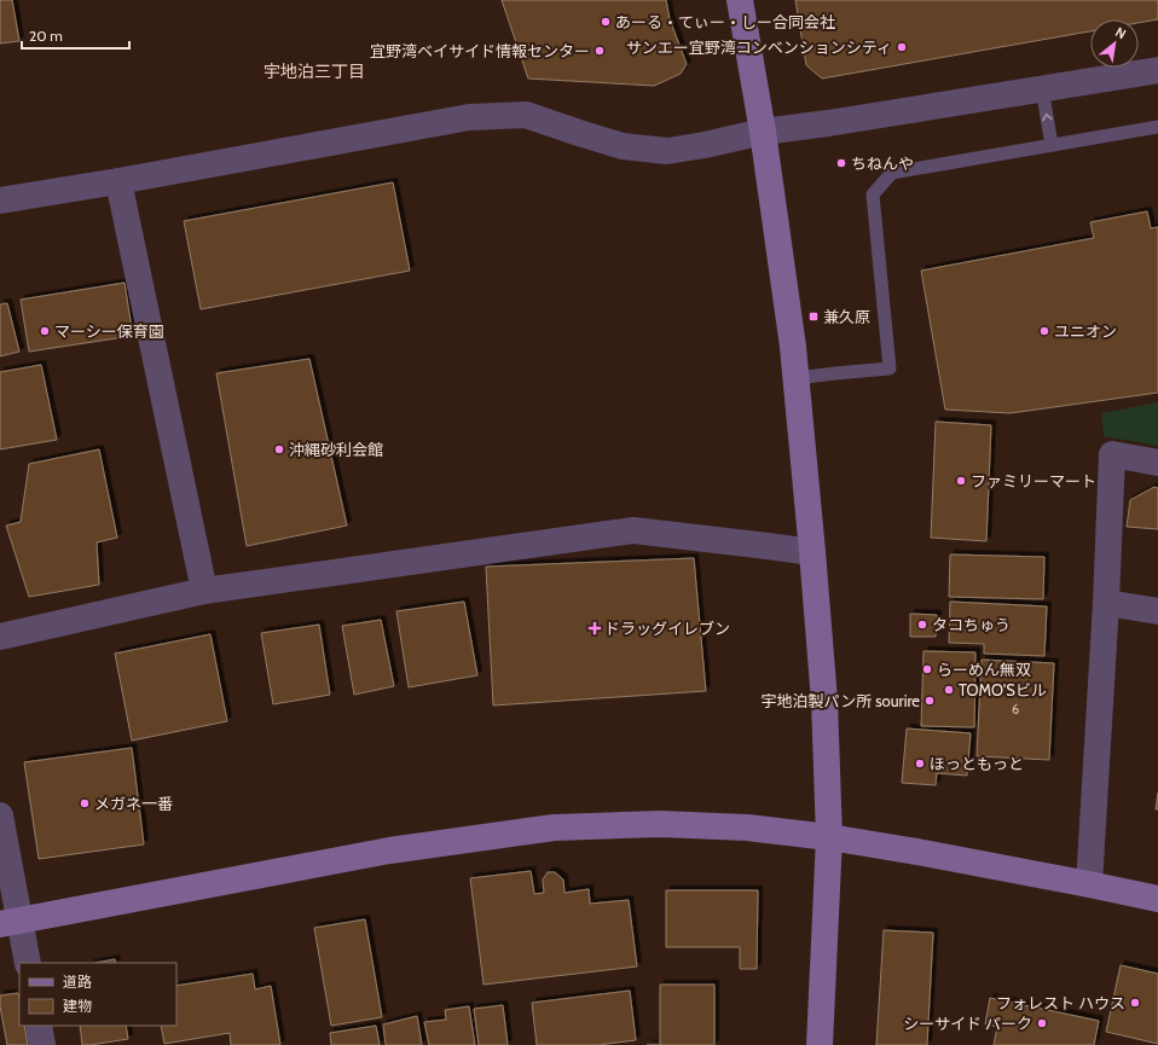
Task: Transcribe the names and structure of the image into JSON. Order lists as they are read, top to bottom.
{
  "districts": ["宇地泊三丁目"],
  "places": {
    "other": [
      "あーる・てぃー・しー合同会社",
      "サンエー宜野湾コンベンションシティ",
      "宜野湾ベイサイド情報センター",
      "ちねんや",
      "マーシー保育園",
      "ユニオン",
      "沖縄砂利会館",
      "ファミリーマート",
      "タコちゅう",
      "らーめん無双",
      "TOMO'Sビル",
      "宇地泊製パン所 sourire",
      "ほっともっと",
      "メガネ一番",
      "フォレスト ハウス",
      "シーサイド パーク"
    ],
    "transit": ["兼久原"],
    "health": ["ドラッグイレブン"]
  },
  "house_numbers": ["6"],
  "legend": ["道路", "建物"],
  "scale_bar": "20 m",
  "north": "top right"
}
